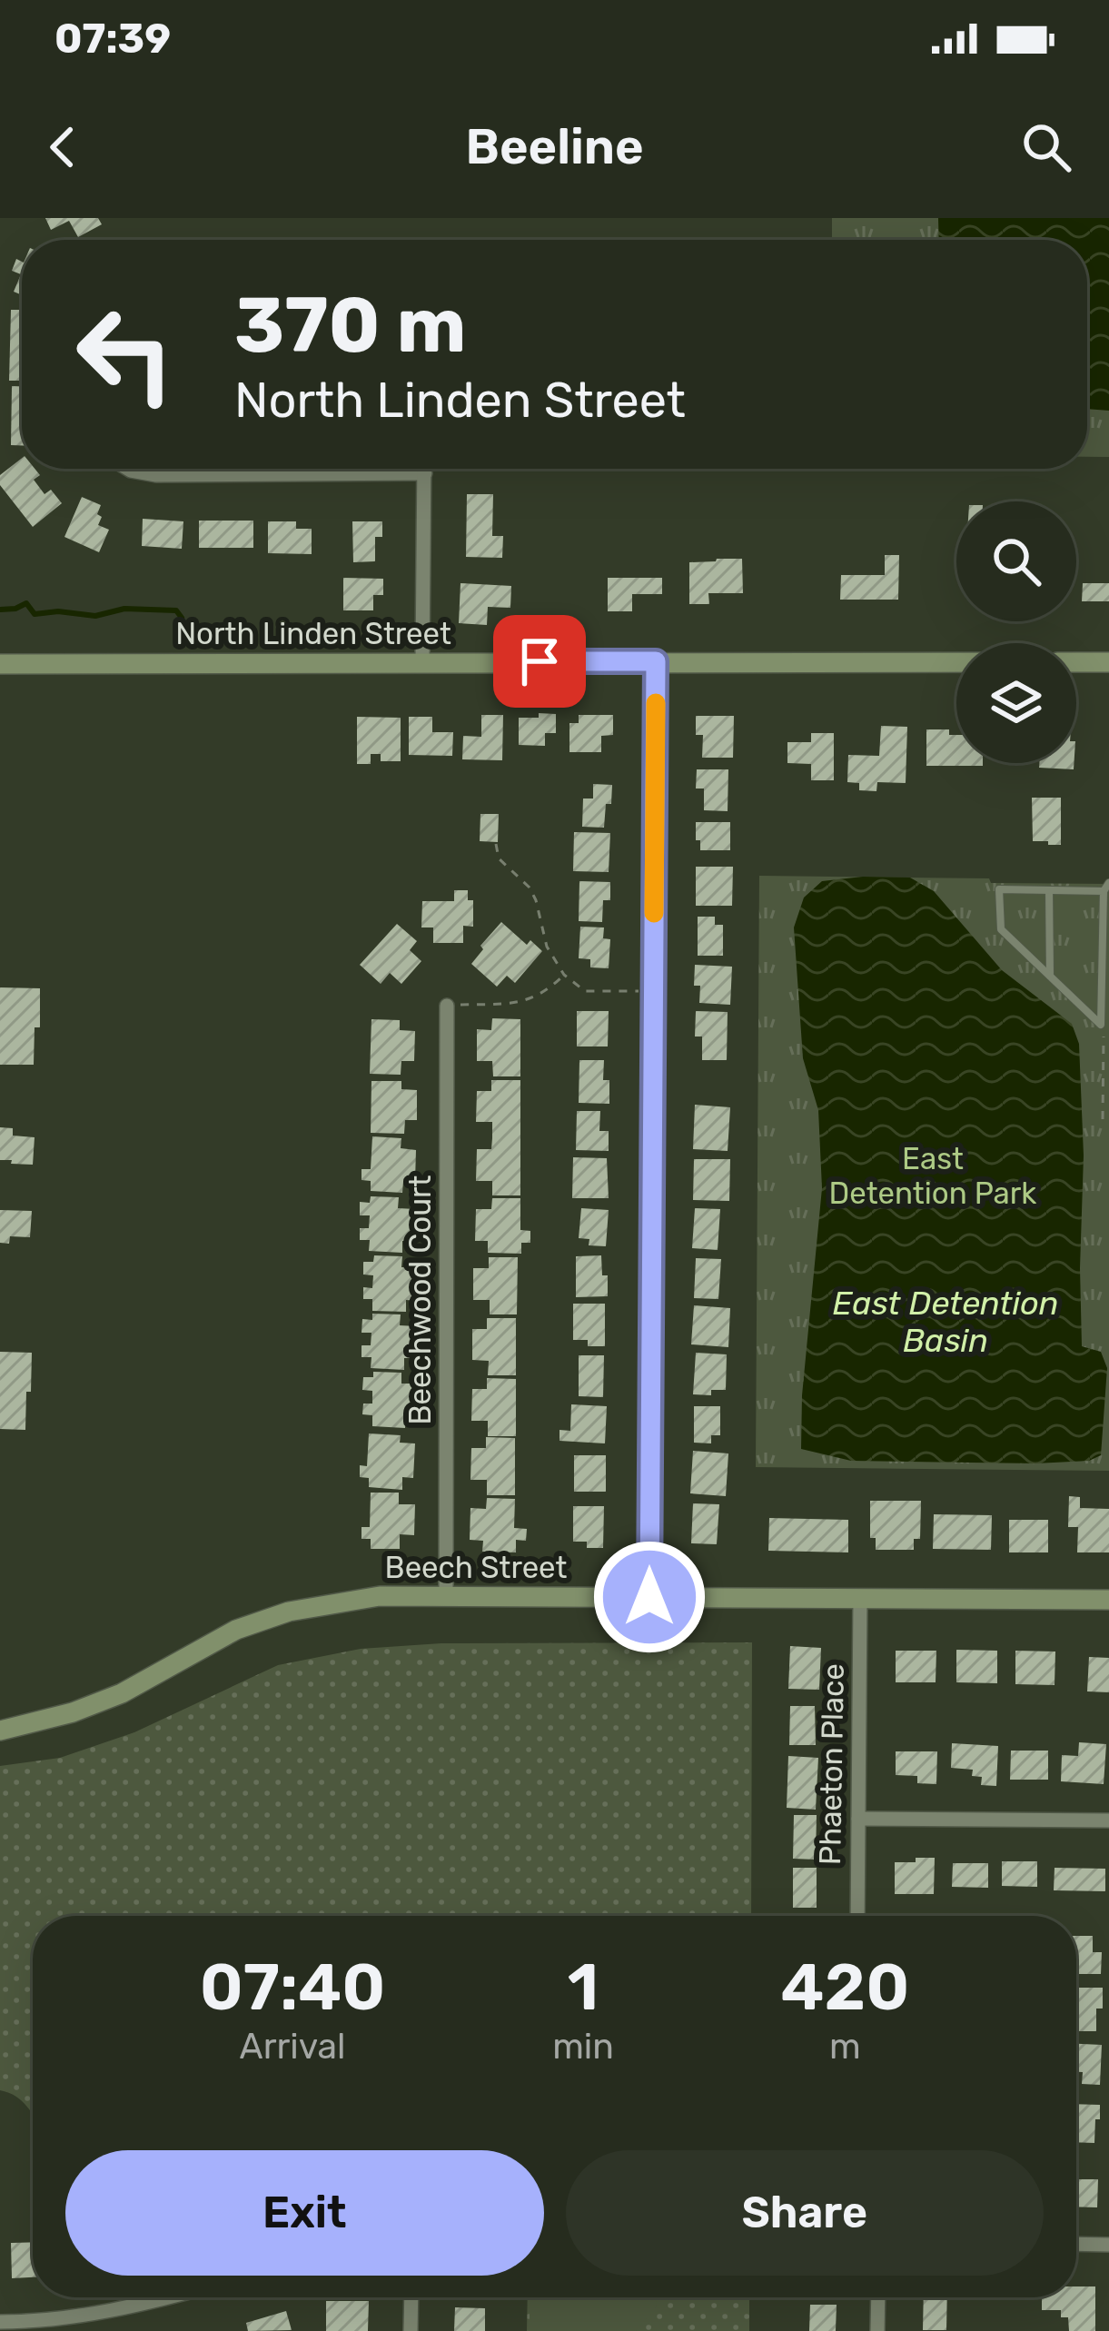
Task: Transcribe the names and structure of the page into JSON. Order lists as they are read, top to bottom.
{
  "streets": {
    "street": [
      "North Linden Street",
      "Beechwood Court",
      "Beech Street",
      "Phaeton Place"
    ]
  },
  "crossings": [
    ["Beechwood Court", "Beech Street"],
    ["Beech Street", "Phaeton Place"]
  ],
  "water": ["East Detention Basin"],
  "parks": ["East Detention Park"],
  "page": {
    "status": "07:39",
    "header": "Beeline",
    "turn": ["370 m", "North Linden Street"],
    "eta": [
      "07:40",
      "Arrival",
      "1",
      "min",
      "420",
      "m"
    ],
    "buttons": ["Exit", "Share"]
  }
}
